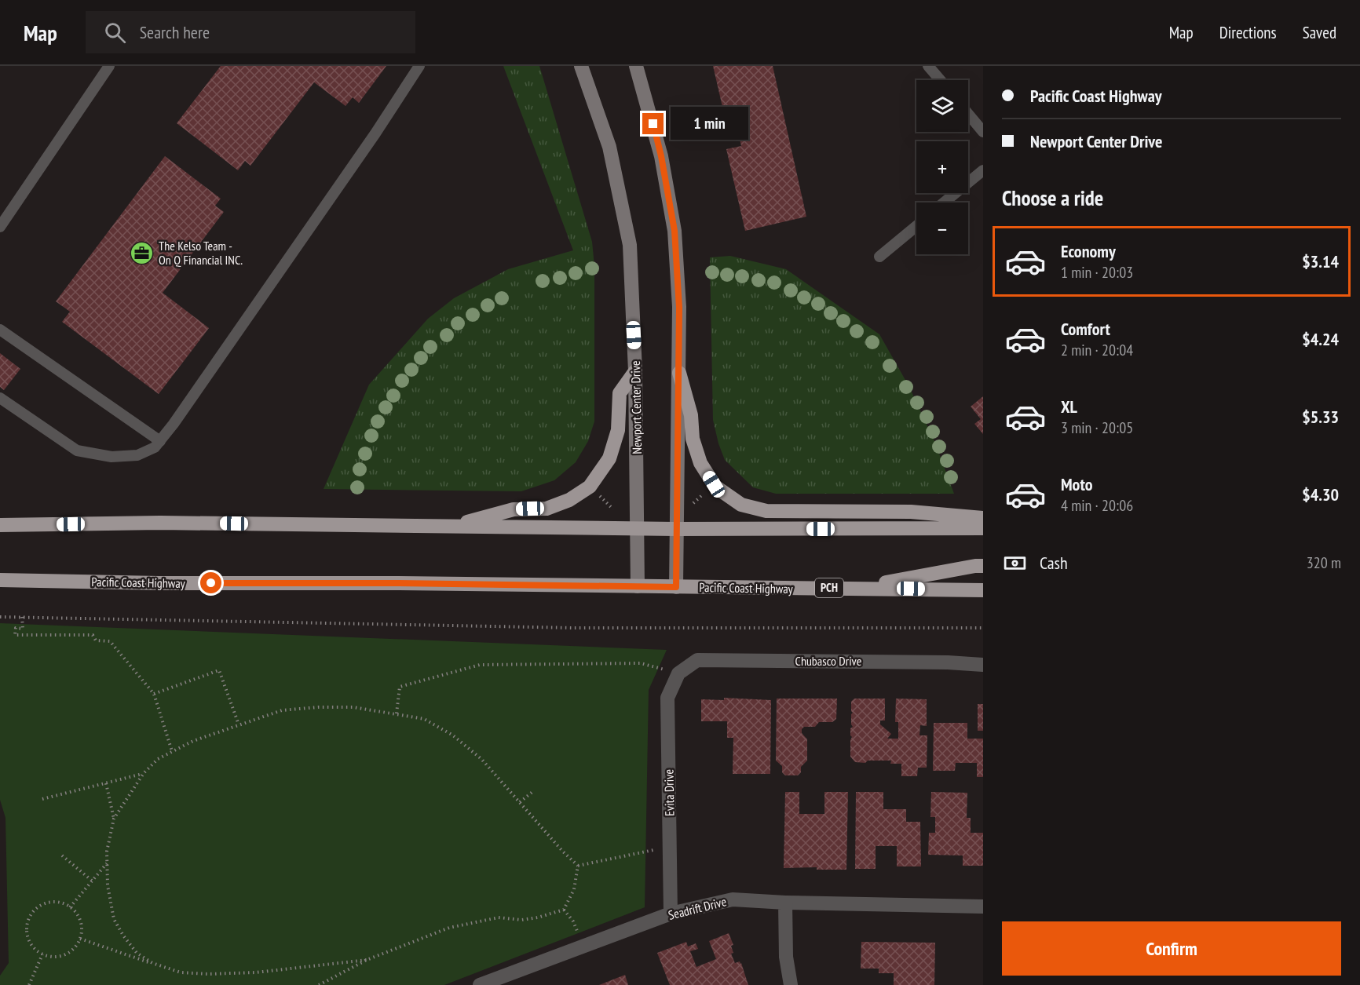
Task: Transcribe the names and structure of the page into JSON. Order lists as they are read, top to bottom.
{
  "streets": {
    "highway": ["Pacific Coast Highway", "PCH"],
    "main road": ["Newport Center Drive"],
    "street": ["Chubasco Drive", "Evita Drive", "Seadrift Drive"]
  },
  "crossings": [
    ["Newport Center Drive", "Pacific Coast Highway"],
    ["Chubasco Drive", "Evita Drive"],
    ["Evita Drive", "Seadrift Drive"]
  ],
  "places": {
    "office": ["The Kelso Team - On Q Financial INC."]
  },
  "page": {
    "header": "Map",
    "search": "Search here",
    "nav": ["Map", "Directions", "Saved"],
    "banner": ["Pacific Coast Highway", "Newport Center Drive"],
    "map_buttons": ["+", "−"],
    "bubble": "1 min",
    "heading": "Choose a ride",
    "list": [
      {
        "name": "Economy",
        "note": "1 min · 20:03",
        "value": "$3.14"
      },
      {
        "name": "Comfort",
        "note": "2 min · 20:04",
        "value": "$4.24"
      },
      {
        "name": "XL",
        "note": "3 min · 20:05",
        "value": "$5.33"
      },
      {
        "name": "Moto",
        "note": "4 min · 20:06",
        "value": "$4.30"
      }
    ],
    "pay": ["Cash", "320 m"],
    "buttons": "Confirm"
  }
}
